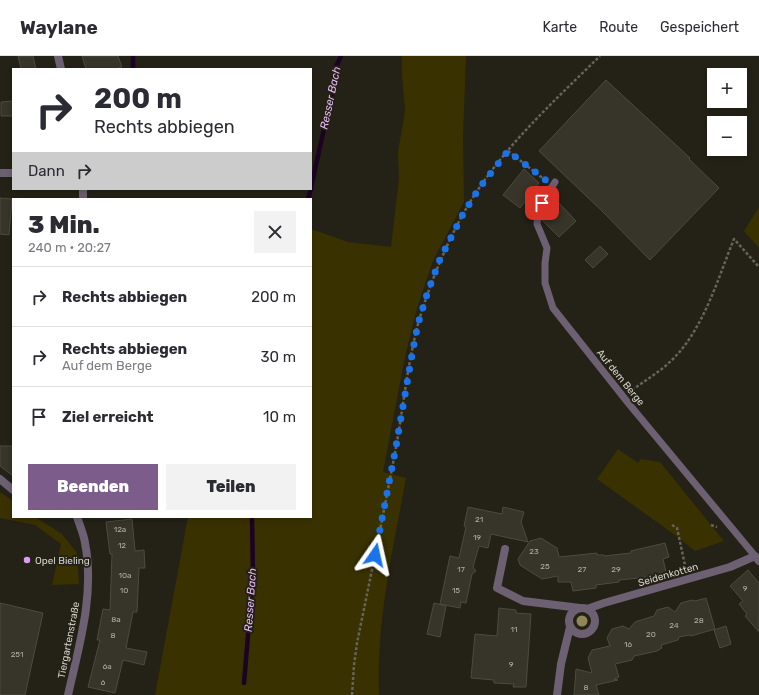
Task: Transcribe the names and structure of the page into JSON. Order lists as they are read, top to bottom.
{
  "streets": {
    "street": ["Seidenkotten", "Tiergartenstraße"],
    "lane": ["Auf dem Berge"]
  },
  "crossings": [
    ["Auf dem Berge", "Seidenkotten"]
  ],
  "water": ["Resser Bach"],
  "places": ["Opel Bieling"],
  "house_numbers": [
    "21",
    "12a",
    "19",
    "12",
    "23",
    "25",
    "17",
    "27",
    "29",
    "10a",
    "9",
    "10",
    "15",
    "8a",
    "28",
    "24",
    "11",
    "20",
    "8",
    "16",
    "251",
    "9",
    "6a",
    "6",
    "8"
  ],
  "page": {
    "header": "Waylane",
    "nav": ["Karte", "Route", "Gespeichert"],
    "map_buttons": ["+", "−"],
    "turn": ["200 m", "Rechts abbiegen"],
    "then": "Dann",
    "heading": ["3 Min.", "240 m · 20:27"],
    "list": [
      {
        "name": "Rechts abbiegen",
        "value": "200 m"
      },
      {
        "name": "Rechts abbiegen",
        "note": "Auf dem Berge",
        "value": "30 m"
      },
      {
        "name": "Ziel erreicht",
        "value": "10 m"
      }
    ],
    "buttons": ["Beenden", "Teilen"]
  }
}
